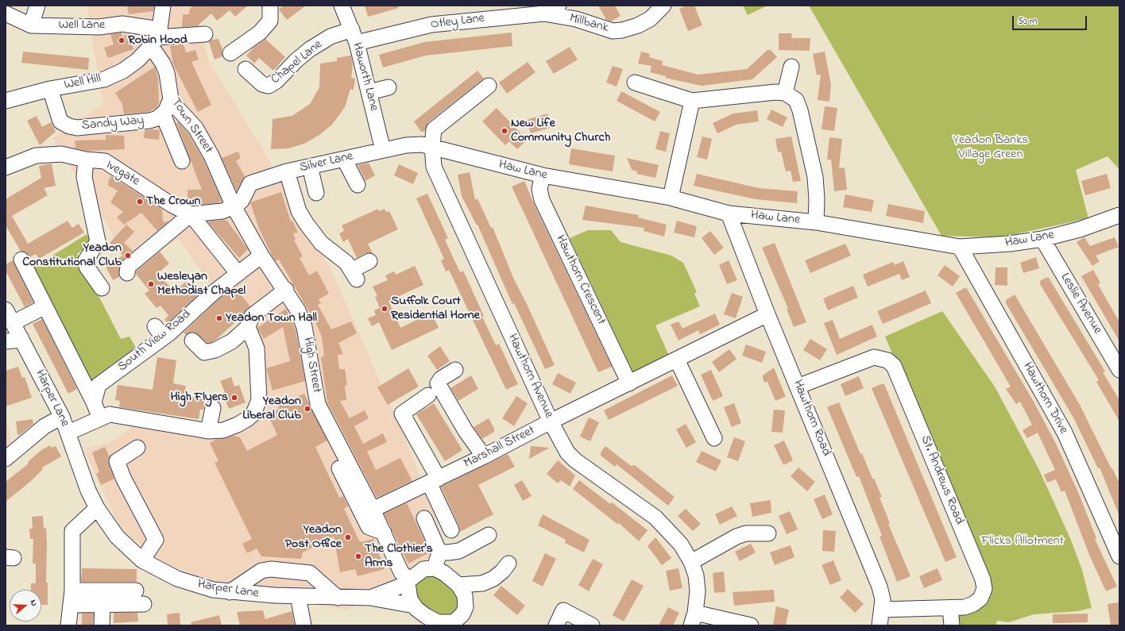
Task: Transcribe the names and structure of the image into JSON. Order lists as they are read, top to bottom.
{
  "streets": {
    "street": [
      "Otley Lane",
      "Millbank",
      "Well Lane",
      "Chapel Lane",
      "Haworth Lane",
      "Well Hill",
      "Sandy Way",
      "Town Street",
      "Silver Lane",
      "Haw Lane",
      "Ivegate",
      "Hawthorn Crescent",
      "Leslie Avenue",
      "South View Road",
      "High Street",
      "Hawthorn Avenue",
      "Harper Lane",
      "Hawthorn Drive",
      "Hawthorn Road",
      "Marshall Street",
      "St. Andrews Road"
    ]
  },
  "crossings": [
    ["Otley Lane", "Millbank"],
    ["Otley Lane", "Chapel Lane"],
    ["Otley Lane", "Haworth Lane"],
    ["Well Lane", "Well Hill"],
    ["Well Lane", "Town Street"],
    ["Chapel Lane", "Haworth Lane"],
    ["Haworth Lane", "Silver Lane"],
    ["Well Hill", "Sandy Way"],
    ["Well Hill", "Town Street"],
    ["Town Street", "Silver Lane"],
    ["Town Street", "High Street"],
    ["Silver Lane", "Haw Lane"],
    ["Silver Lane", "High Street"],
    ["Silver Lane", "Hawthorn Avenue"],
    ["Haw Lane", "Hawthorn Crescent"],
    ["Haw Lane", "Leslie Avenue"],
    ["Haw Lane", "Hawthorn Avenue"],
    ["Haw Lane", "Hawthorn Drive"],
    ["Haw Lane", "Hawthorn Road"],
    ["Hawthorn Crescent", "Marshall Street"],
    ["South View Road", "High Street"],
    ["High Street", "Harper Lane"],
    ["High Street", "Marshall Street"],
    ["Hawthorn Avenue", "Marshall Street"],
    ["Hawthorn Road", "Marshall Street"],
    ["Hawthorn Road", "St. Andrews Road"]
  ],
  "parks": ["Yeadon Banks Village Green", "Flicks Allotment"],
  "places": [
    "Robin Hood",
    "New Life Community Church",
    "The Crown",
    "Yeadon Constitutional Club",
    "Wesleyan Methodist Chapel",
    "Suffolk Court Residential Home",
    "Yeadon Town Hall",
    "High Flyers",
    "Yeadon Liberal Club",
    "Yeadon Post Office",
    "The Clothier's Arms"
  ],
  "scale_bar": "50 m",
  "north": "right"
}
